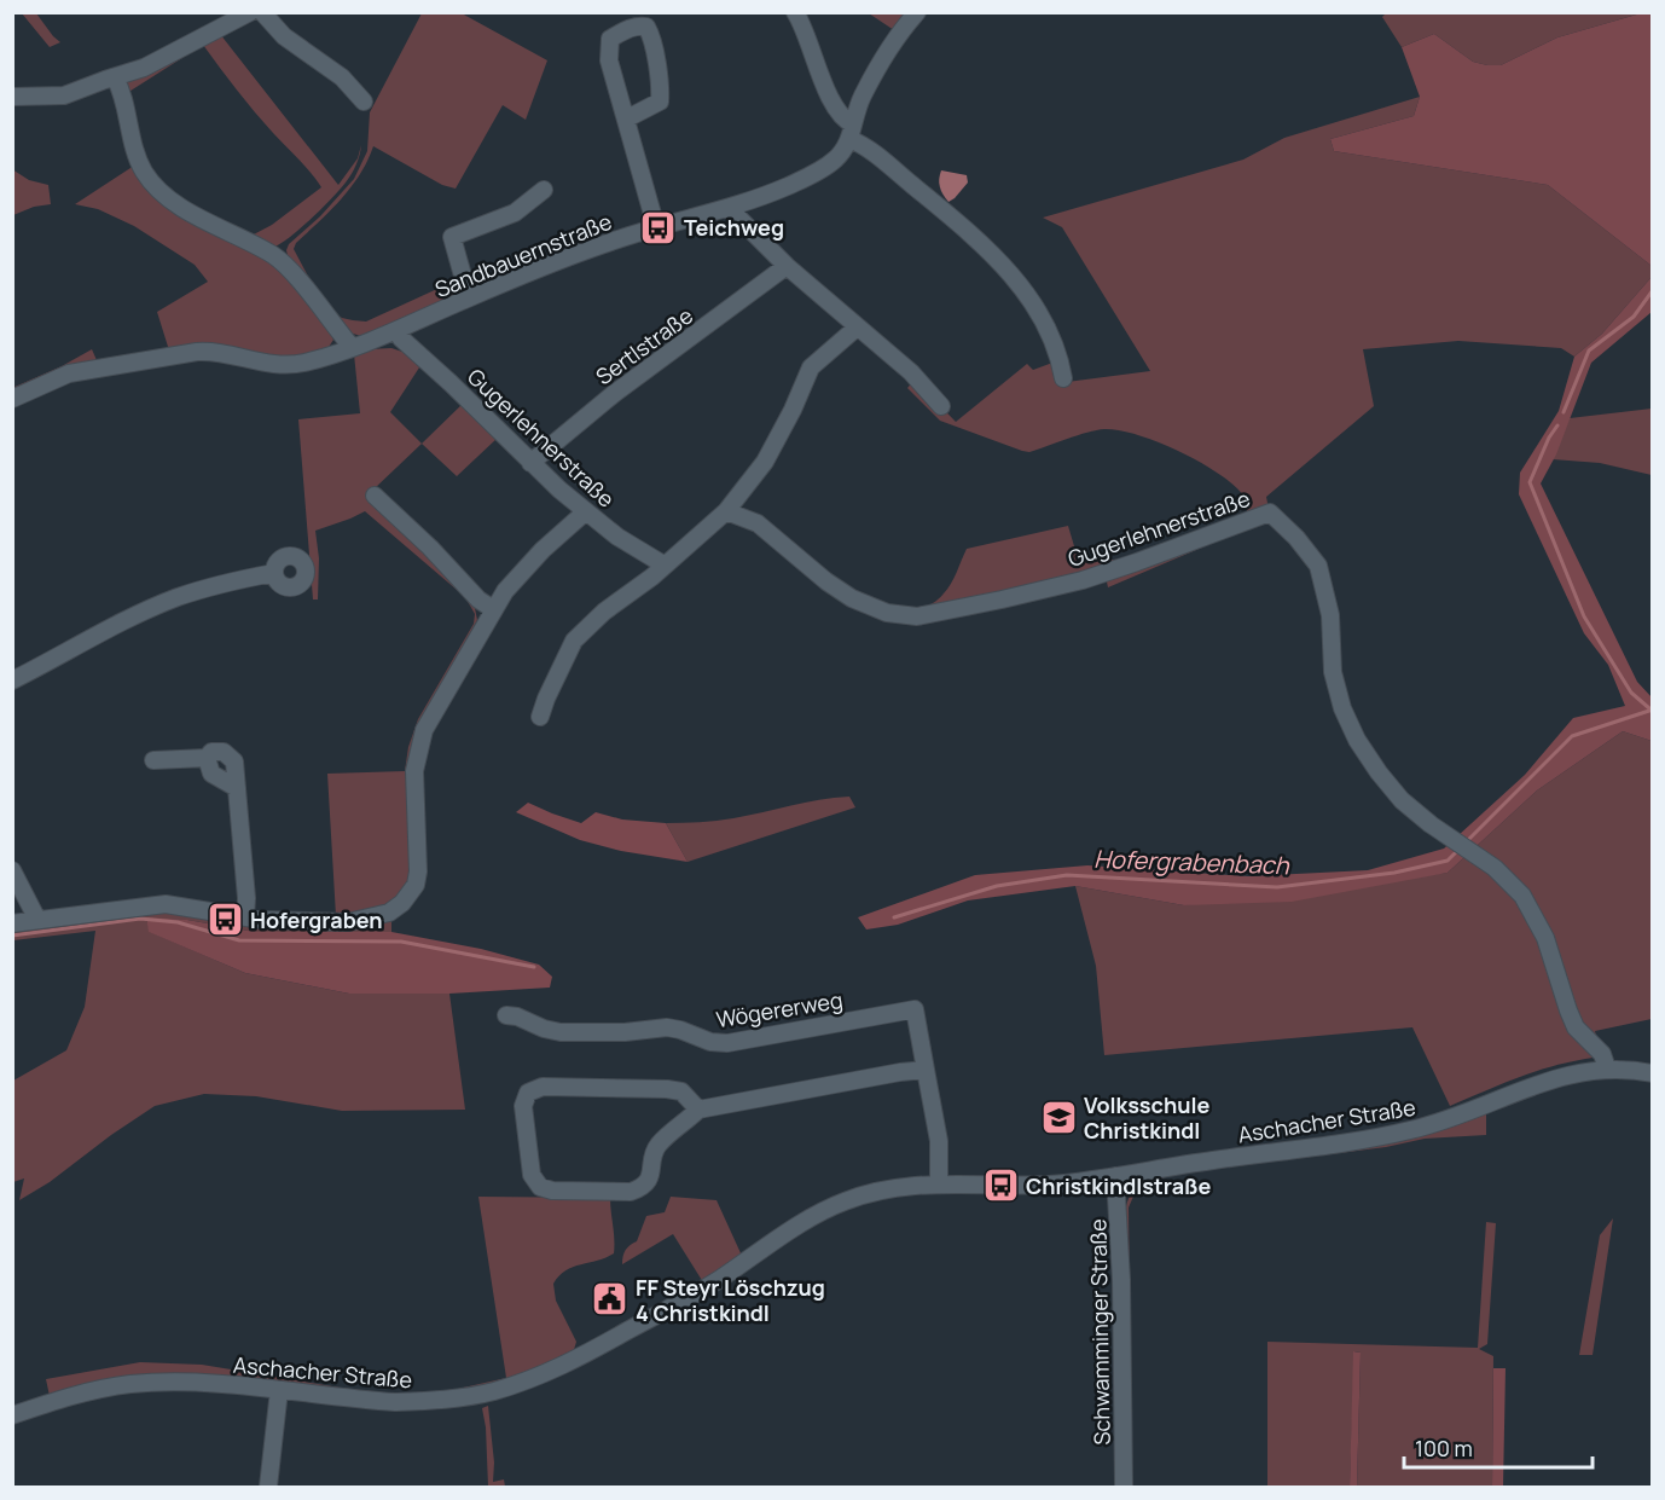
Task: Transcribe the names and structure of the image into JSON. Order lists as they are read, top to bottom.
{
  "streets": {
    "street": [
      "Sandbauernstraße",
      "Sertlstraße",
      "Gugerlehnerstraße",
      "Wögererweg",
      "Aschacher Straße",
      "Schwamminger Straße"
    ]
  },
  "crossings": [
    ["Sandbauernstraße", "Gugerlehnerstraße"],
    ["Sertlstraße", "Gugerlehnerstraße"],
    ["Gugerlehnerstraße", "Aschacher Straße"],
    ["Wögererweg", "Aschacher Straße"],
    ["Aschacher Straße", "Schwamminger Straße"]
  ],
  "water": ["Hofergrabenbach"],
  "places": {
    "bus stop": ["Teichweg", "Hofergraben", "Christkindlstraße"],
    "school or university": ["Volksschule Christkindl"],
    "public building": ["FF Steyr Löschzug 4 Christkindl"]
  },
  "scale_bar": "100 m"
}
